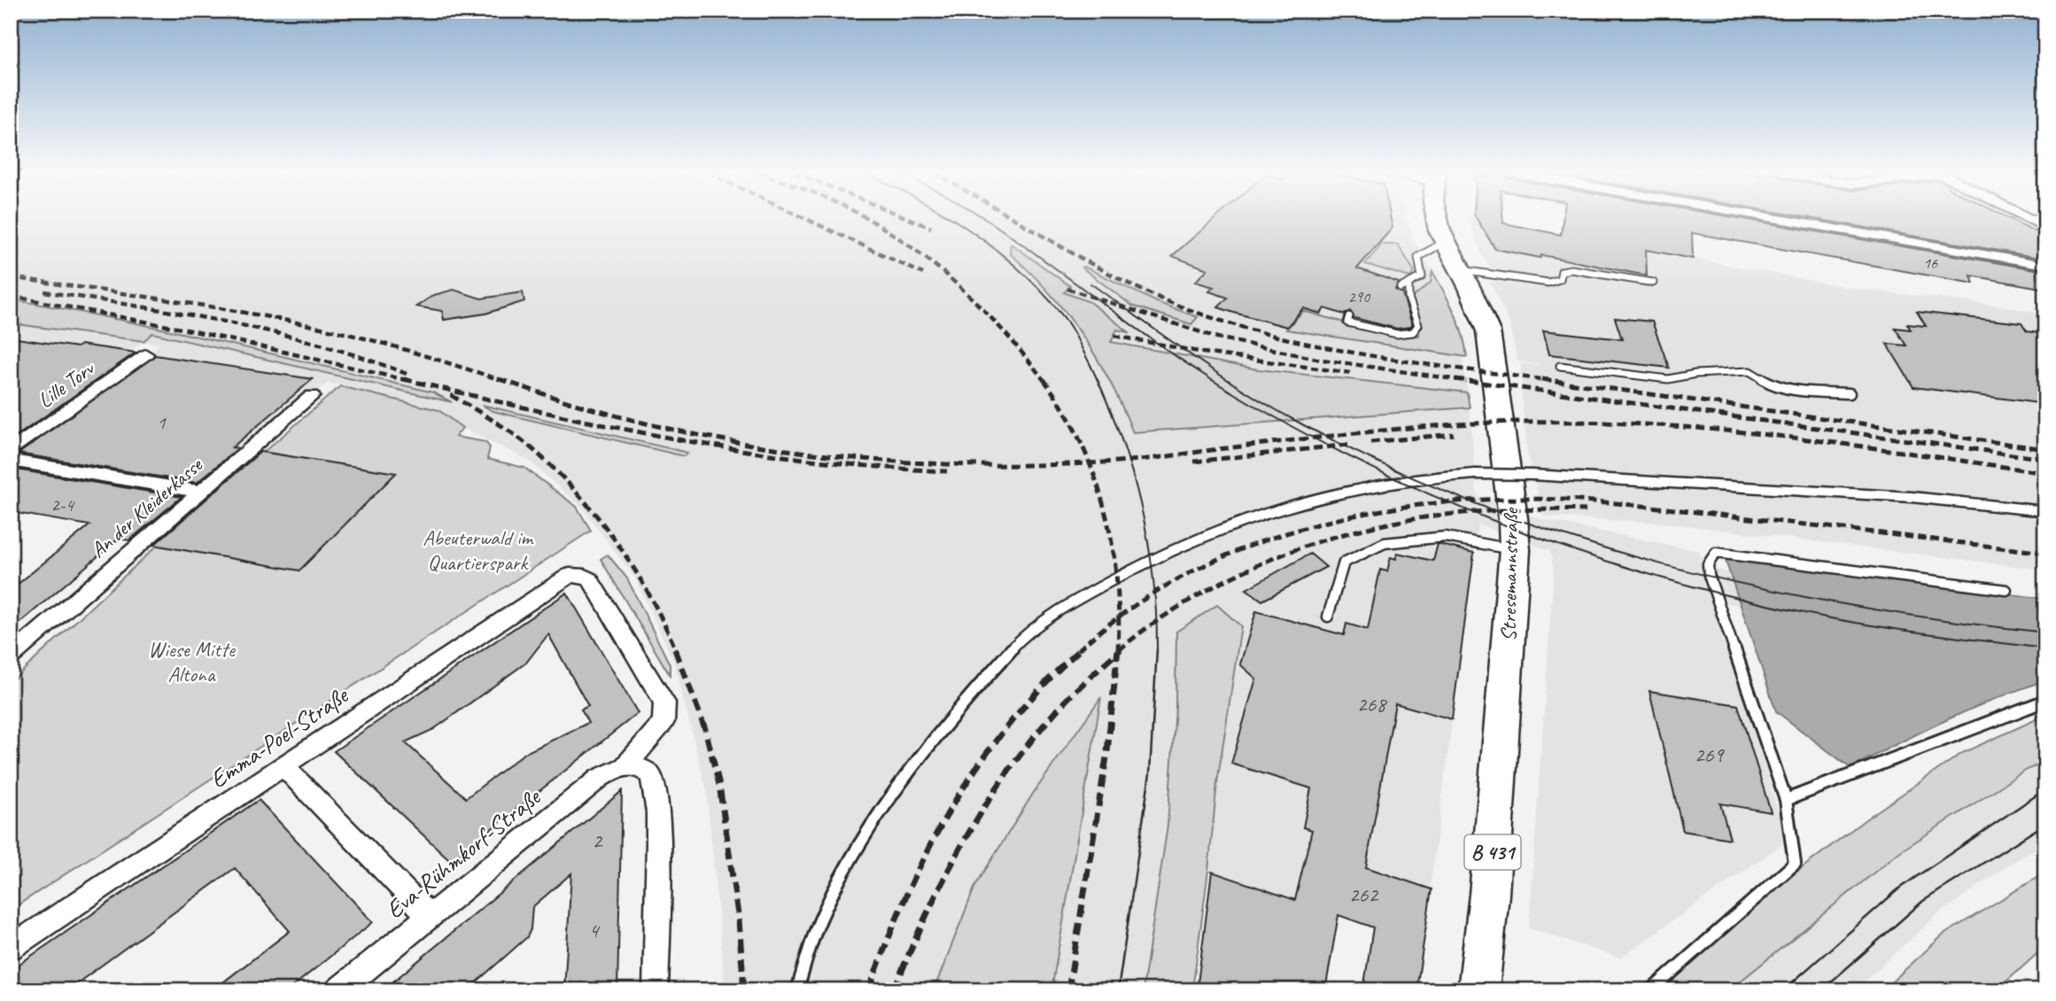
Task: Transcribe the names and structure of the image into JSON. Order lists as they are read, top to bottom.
{
  "streets": {
    "main road": ["Stresemannstraße", "B 431"],
    "street": [
      "Lille Torv",
      "An der Kleiderkasse",
      "Emma-Poel-Straße",
      "Eva-Rühmkorf-Straße"
    ]
  },
  "crossings": [
    ["Emma-Poel-Straße", "Eva-Rühmkorf-Straße"]
  ],
  "parks": ["Abeuterwald im Quartierspark", "Wiese Mitte Altona"],
  "house_numbers": [
    "16",
    "290",
    "1",
    "2-4",
    "268",
    "269",
    "2",
    "262",
    "4"
  ]
}
